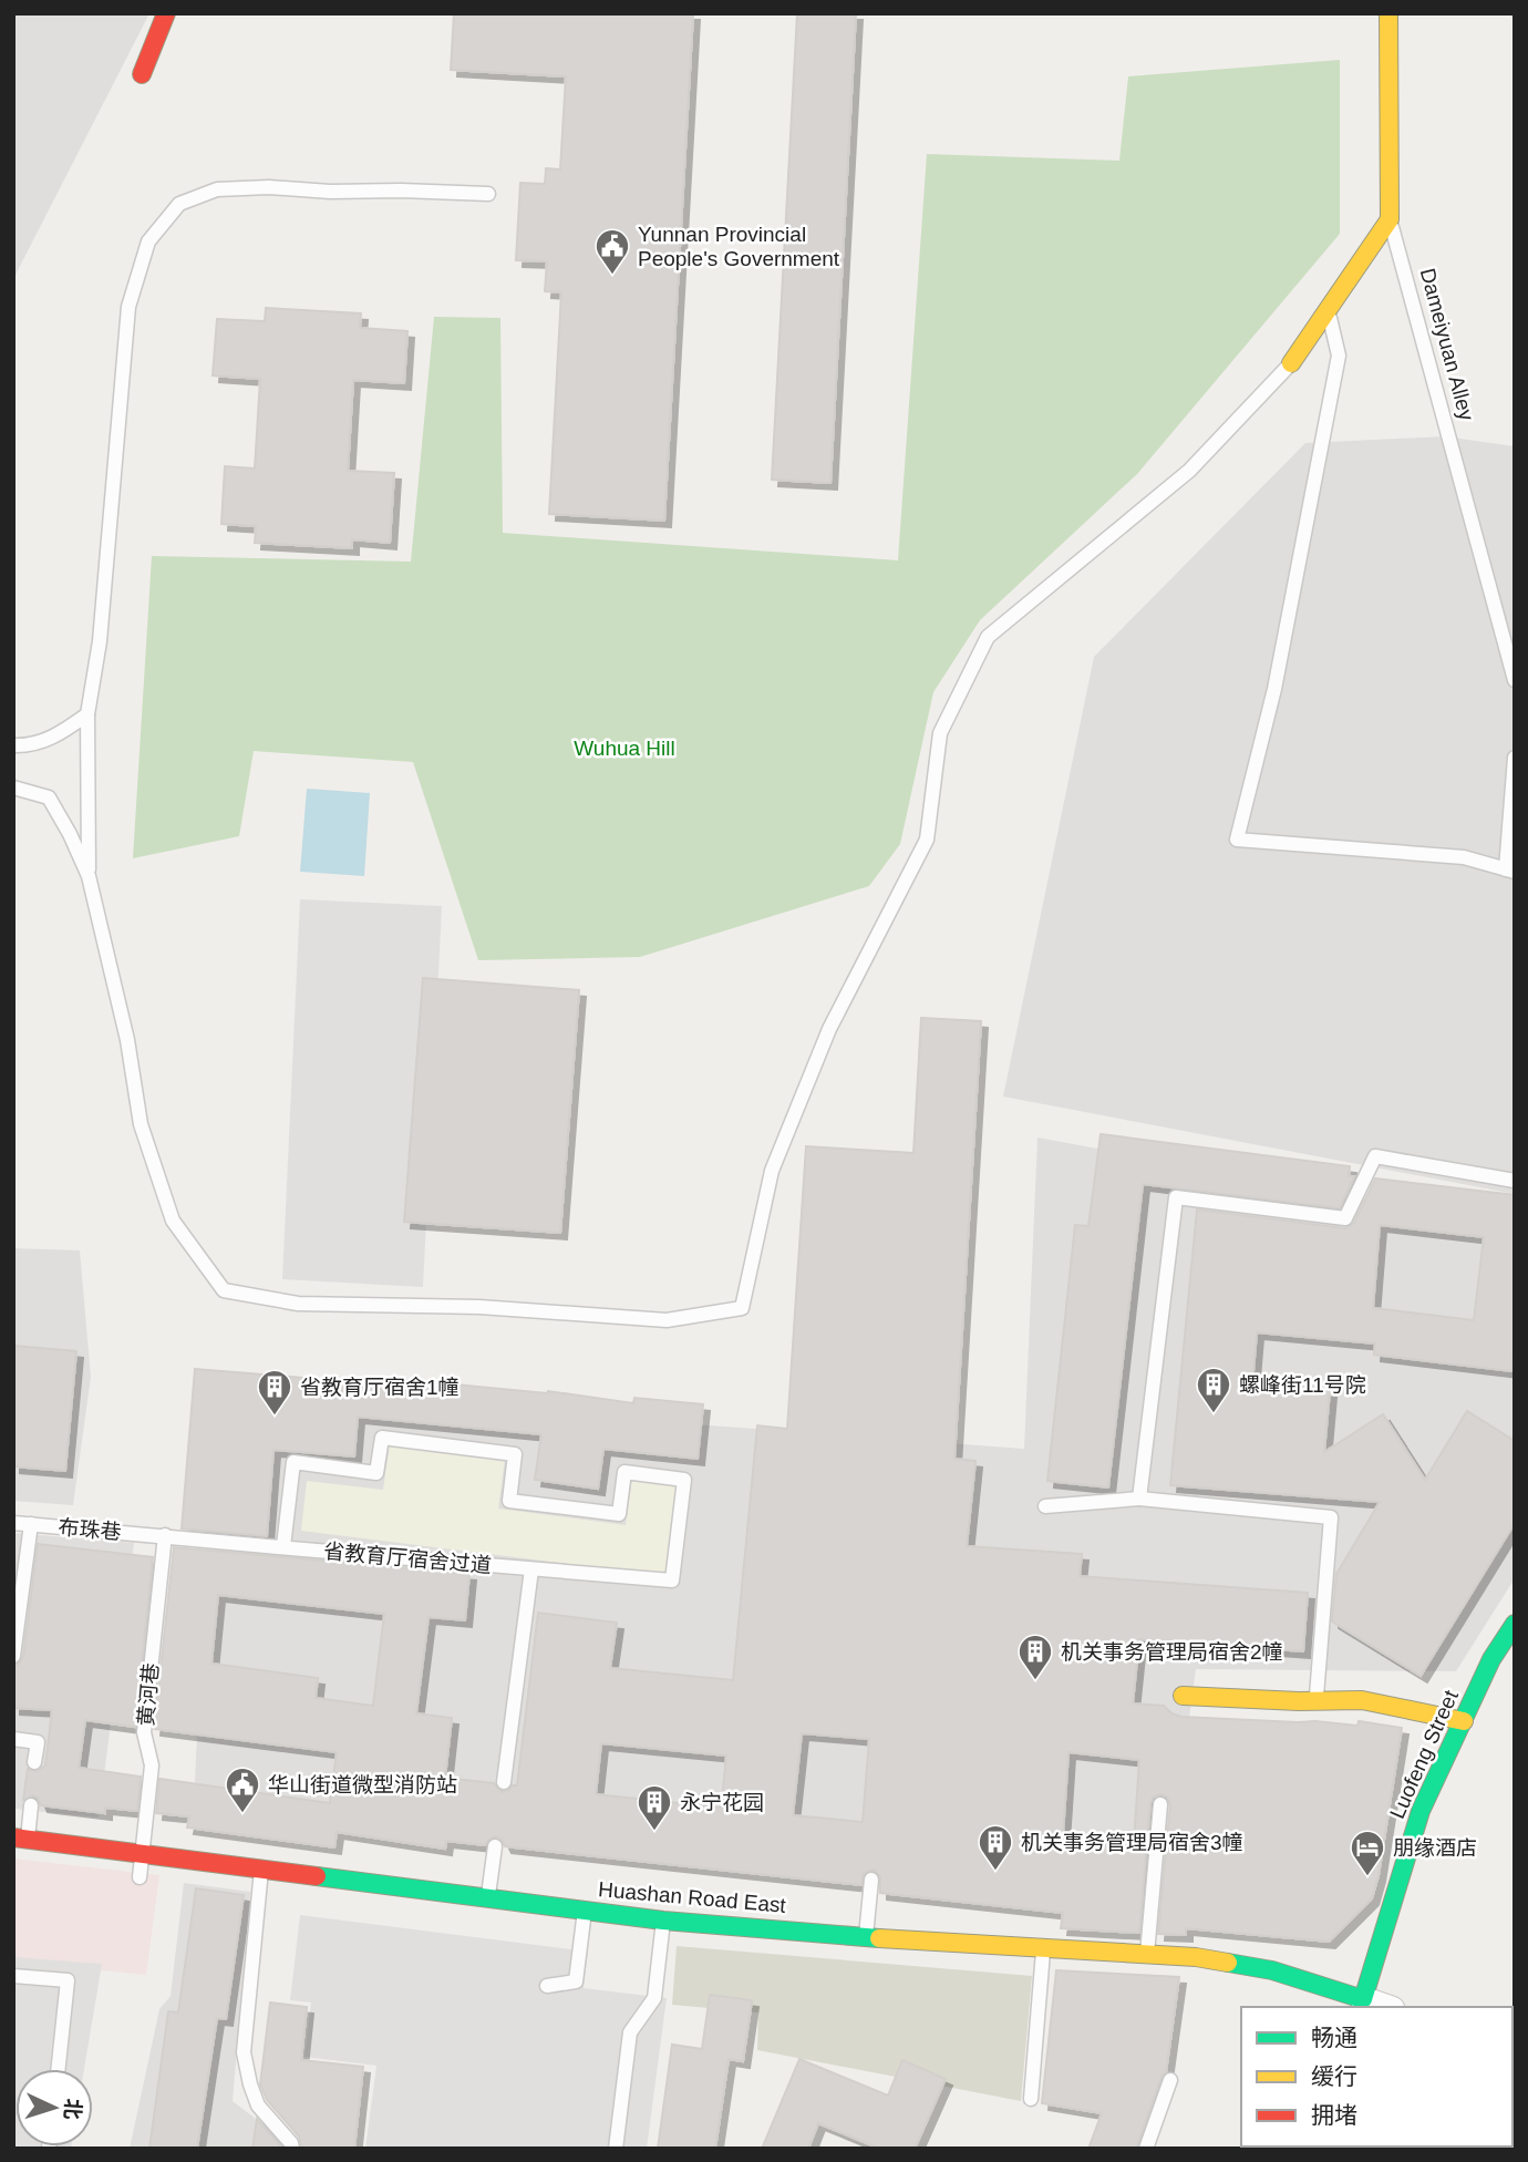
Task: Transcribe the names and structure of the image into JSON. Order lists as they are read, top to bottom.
{
  "streets": {
    "street": ["Dameiyuan Alley", "Luofeng Street", "Huashan Road East"],
    "lane": ["布珠巷", "省教育厅宿舍过道", "黄河巷"]
  },
  "crossings": [
    ["布珠巷", "省教育厅宿舍过道"],
    ["布珠巷", "黄河巷"],
    ["省教育厅宿舍过道", "黄河巷"],
    ["黄河巷", "Huashan Road East"],
    ["Luofeng Street", "Huashan Road East"]
  ],
  "parks": ["Wuhua Hill"],
  "places": {
    "public building": ["Yunnan Provincial People's Government", "华山街道微型消防站"],
    "building": [
      "螺峰街11号院",
      "省教育厅宿舍1幢",
      "机关事务管理局宿舍2幢",
      "永宁花园",
      "机关事务管理局宿舍3幢"
    ],
    "hotel": ["朋缘酒店"]
  },
  "legend": ["畅通", "缓行", "拥堵"],
  "north": "right"
}
